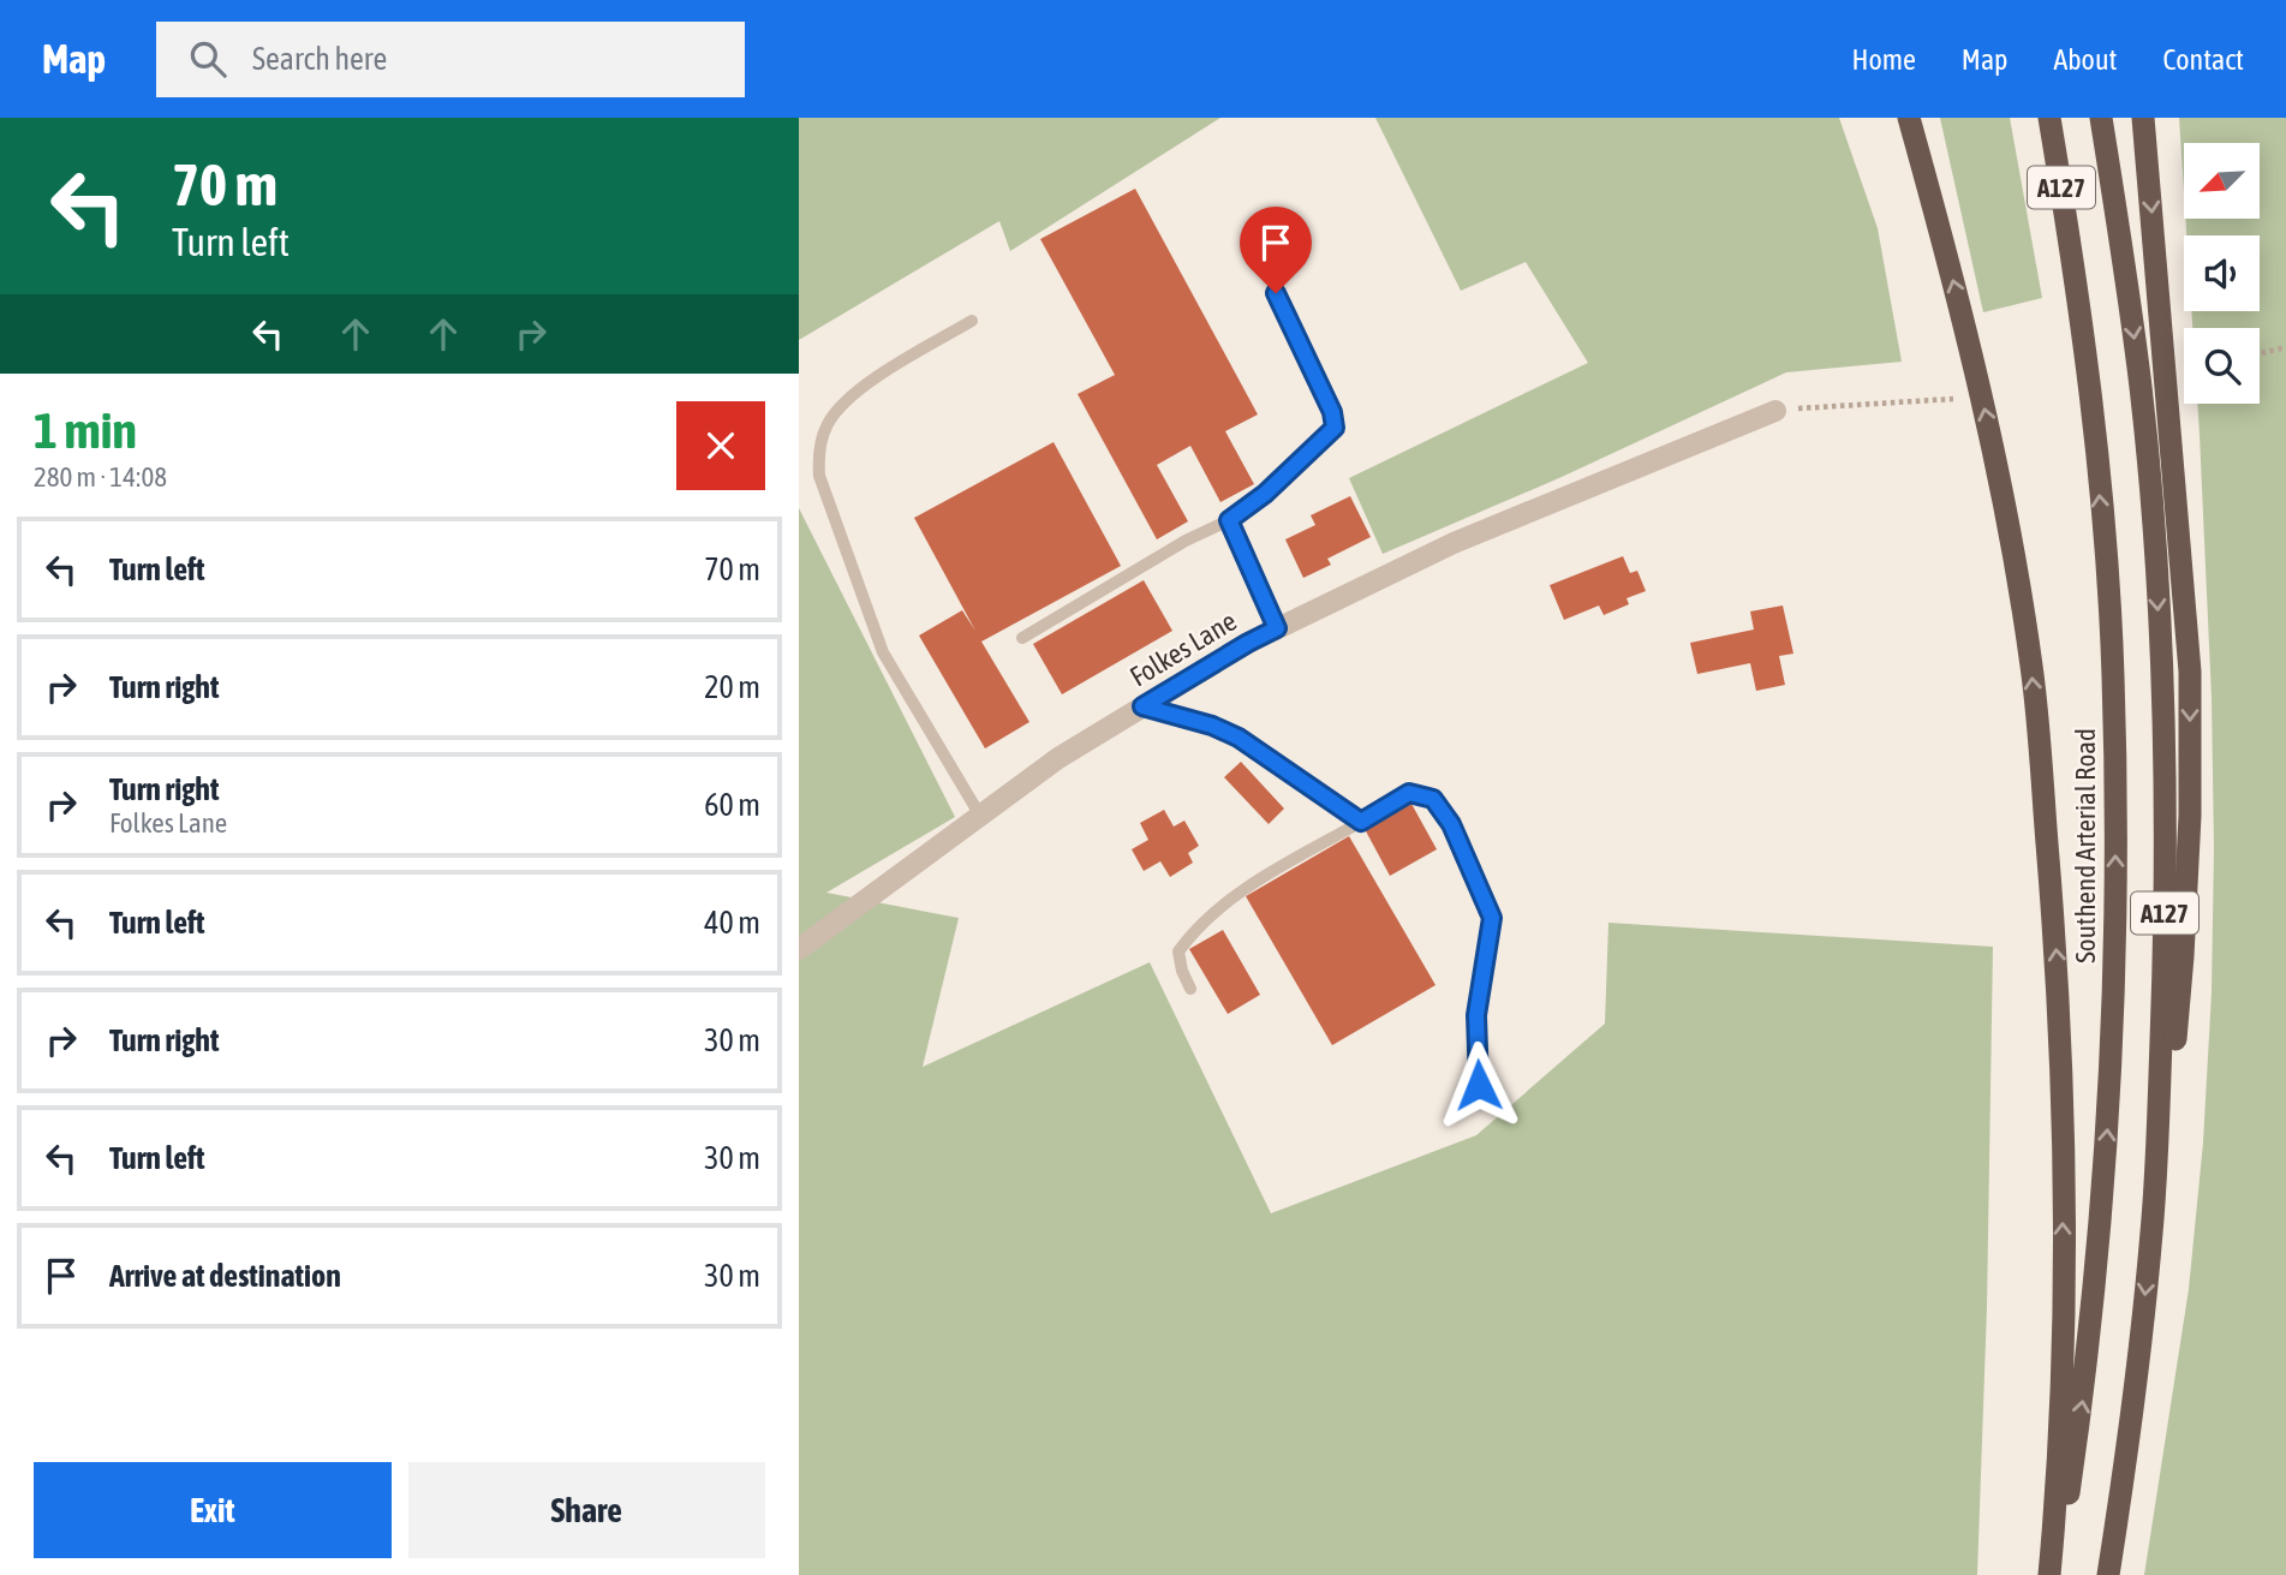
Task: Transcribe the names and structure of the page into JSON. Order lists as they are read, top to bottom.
{
  "streets": {
    "highway": ["A127", "Southend Arterial Road"],
    "street": ["Folkes Lane"]
  },
  "north": "bottom left",
  "page": {
    "header": "Map",
    "search": "Search here",
    "nav": [
      "Home",
      "Map",
      "About",
      "Contact"
    ],
    "turn": ["70 m", "Turn left"],
    "heading": ["1 min", "280 m · 14:08"],
    "list": [
      {
        "name": "Turn left",
        "value": "70 m"
      },
      {
        "name": "Turn right",
        "value": "20 m"
      },
      {
        "name": "Turn right",
        "note": "Folkes Lane",
        "value": "60 m"
      },
      {
        "name": "Turn left",
        "value": "40 m"
      },
      {
        "name": "Turn right",
        "value": "30 m"
      },
      {
        "name": "Turn left",
        "value": "30 m"
      },
      {
        "name": "Arrive at destination",
        "value": "30 m"
      }
    ],
    "buttons": ["Exit", "Share"]
  }
}
